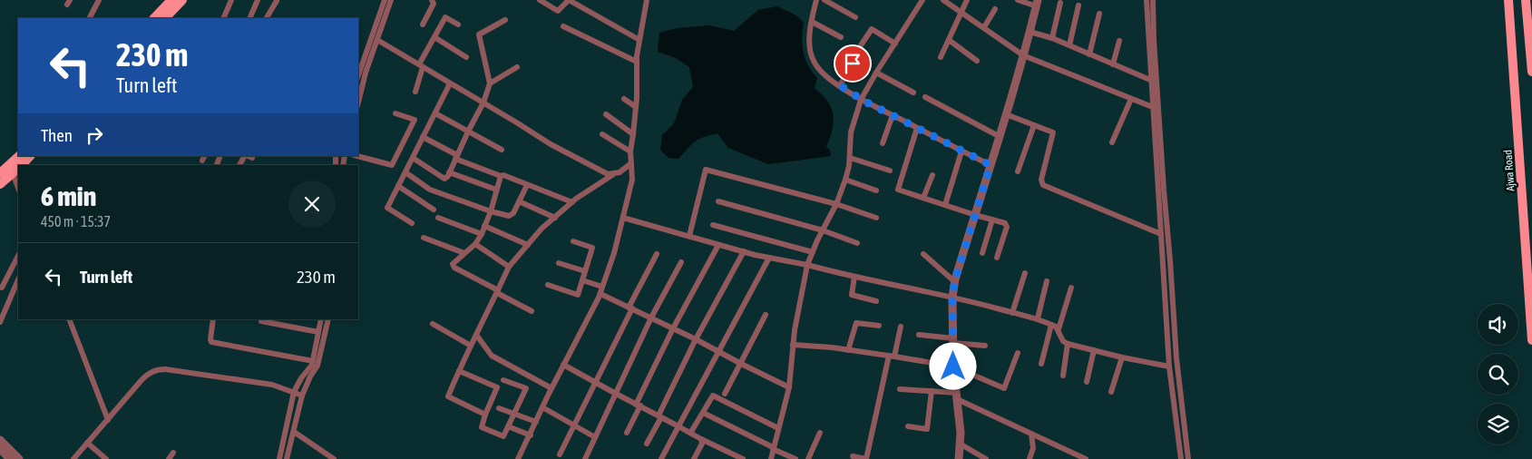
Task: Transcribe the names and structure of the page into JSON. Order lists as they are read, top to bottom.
{
  "streets": {
    "main road": ["Ajwa Road"]
  },
  "page": {
    "turn": ["230 m", "Turn left"],
    "then": "Then",
    "heading": ["6 min", "450 m · 15:37"],
    "list": [
      {
        "name": "Turn left",
        "value": "230 m"
      }
    ]
  }
}
